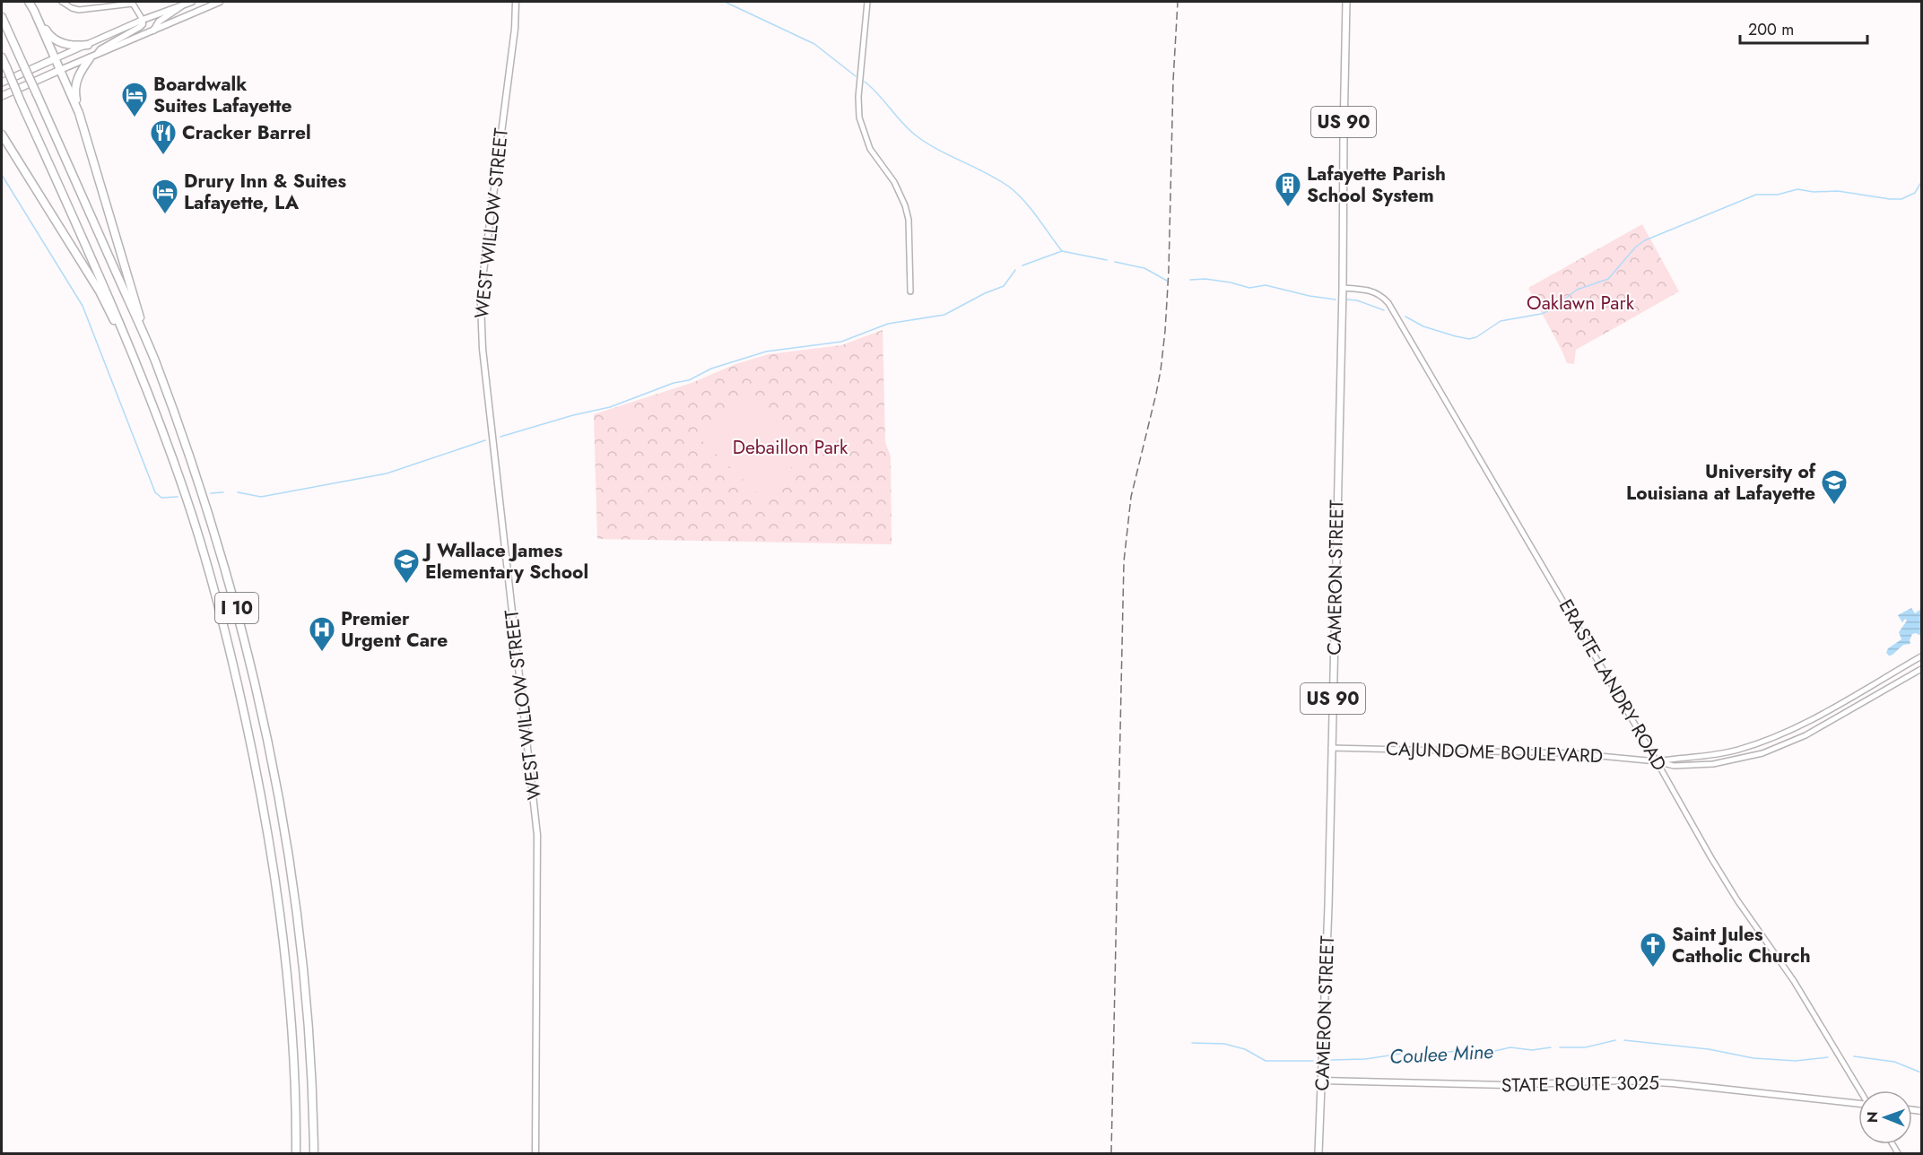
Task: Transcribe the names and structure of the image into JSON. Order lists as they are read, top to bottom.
{
  "streets": {
    "highway": ["I 10"],
    "main road": [
      "US 90",
      "WEST WILLOW STREET",
      "CAMERON STREET",
      "STATE ROUTE 3025"
    ],
    "street": ["ERASTE LANDRY ROAD", "CAJUNDOME BOULEVARD"]
  },
  "crossings": [
    ["CAMERON STREET", "ERASTE LANDRY ROAD"],
    ["CAMERON STREET", "CAJUNDOME BOULEVARD"],
    ["CAMERON STREET", "STATE ROUTE 3025"],
    ["ERASTE LANDRY ROAD", "CAJUNDOME BOULEVARD"]
  ],
  "water": ["Coulee Mine"],
  "parks": ["Oaklawn Park", "Debaillon Park"],
  "places": {
    "hotel": ["Boardwalk Suites Lafayette", "Drury Inn & Suites Lafayette, LA"],
    "restaurant": ["Cracker Barrel"],
    "building": ["Lafayette Parish School System"],
    "school or university": ["University of Louisiana at Lafayette", "J Wallace James Elementary School"],
    "hospital": ["Premier Urgent Care"],
    "church": ["Saint Jules Catholic Church"]
  },
  "scale_bar": "200 m",
  "north": "left"
}
